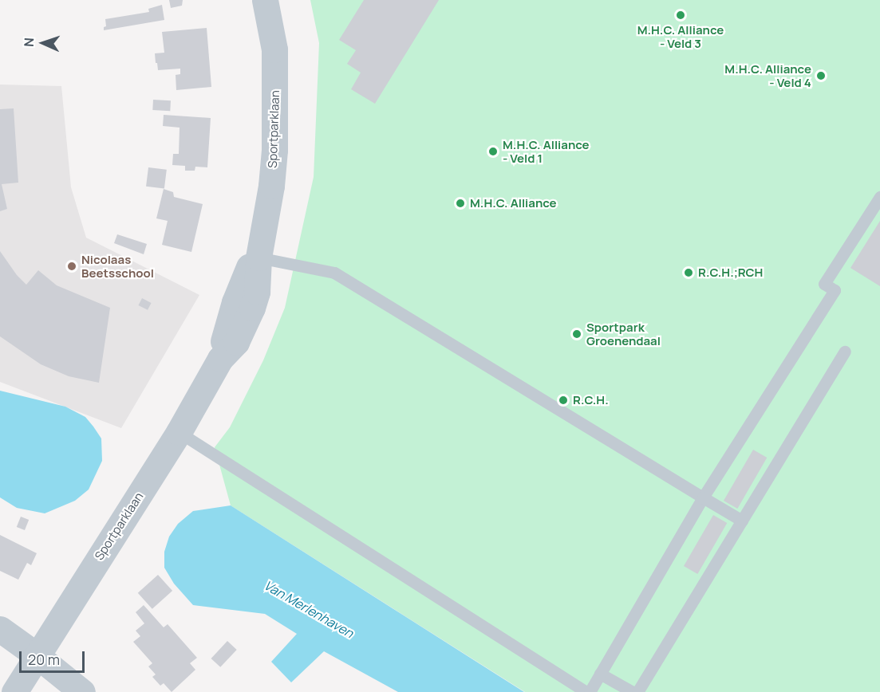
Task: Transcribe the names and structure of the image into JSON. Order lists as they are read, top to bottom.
{
  "streets": {
    "street": ["Sportparklaan"]
  },
  "water": ["Van Merlenhaven"],
  "places": [
    "M.H.C. Alliance - Veld 3",
    "M.H.C. Alliance - Veld 4",
    "M.H.C. Alliance - Veld 1",
    "M.H.C. Alliance",
    "Nicolaas Beetsschool",
    "R.C.H.;RCH",
    "Sportpark Groenendaal",
    "R.C.H."
  ],
  "scale_bar": "20 m",
  "north": "left"
}
